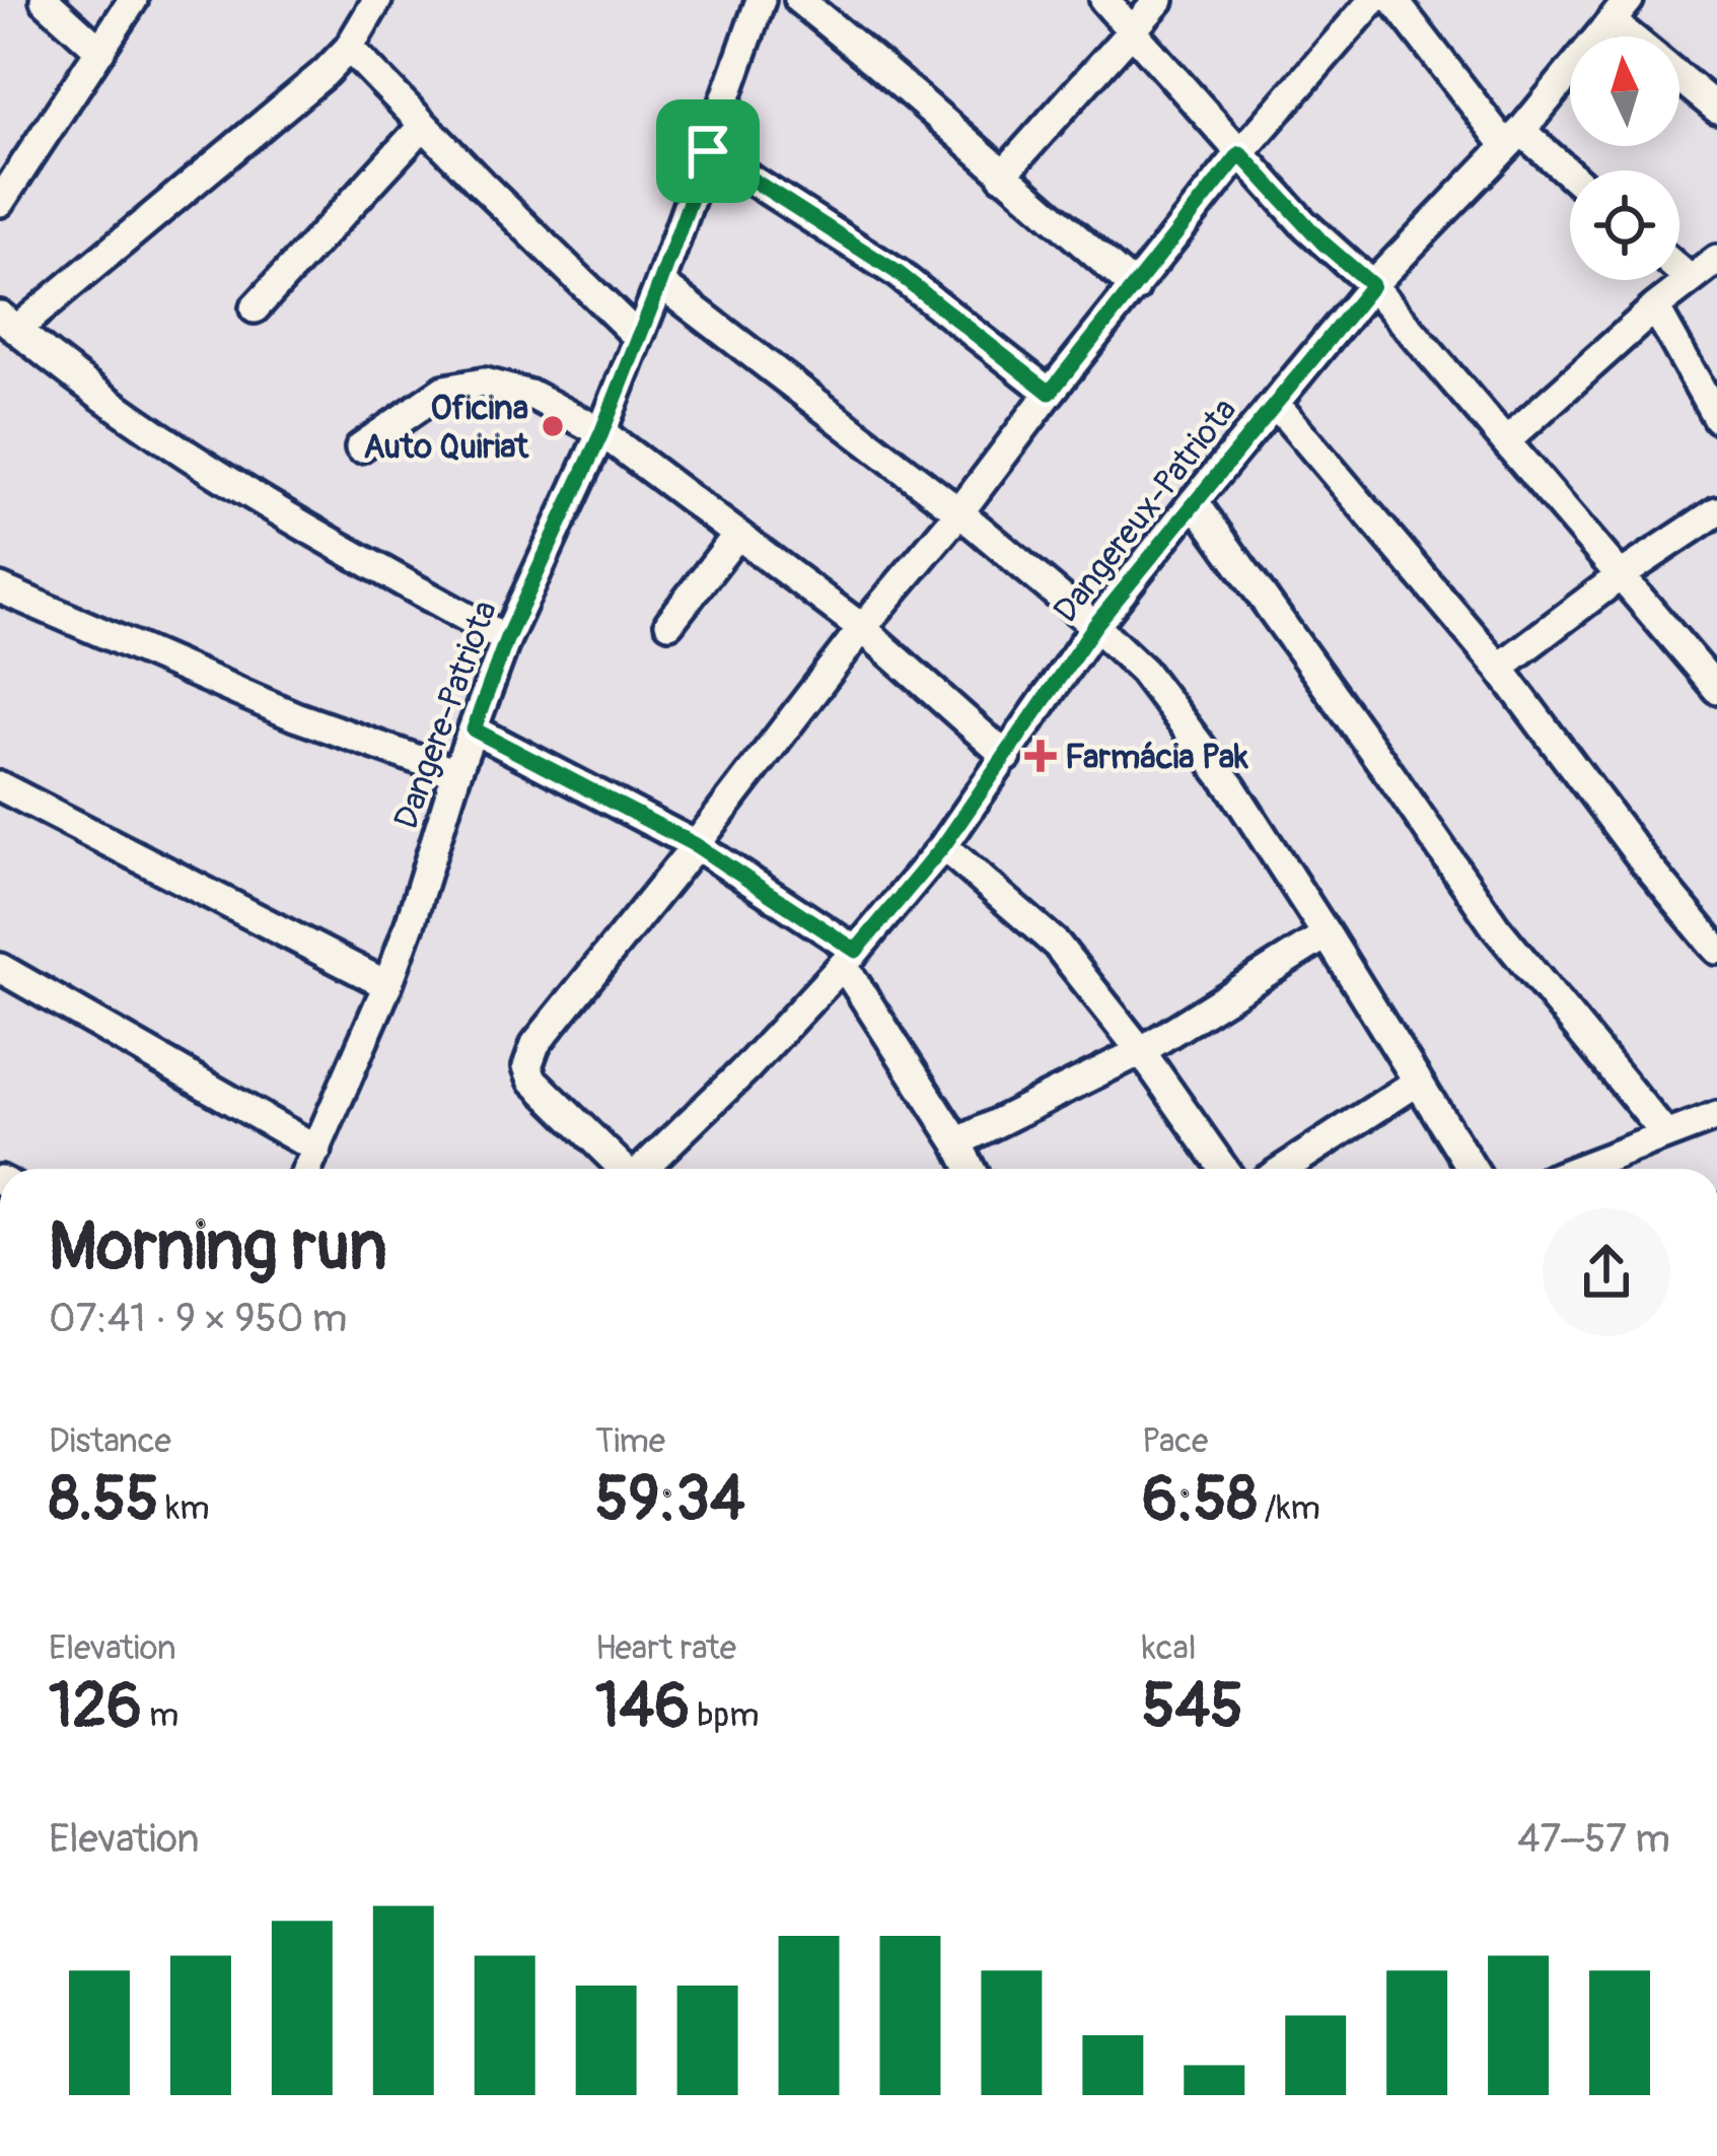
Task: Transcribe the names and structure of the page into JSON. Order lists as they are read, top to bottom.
{
  "streets": {
    "street": ["Dangereux-Patriota", "Dangere-Patriota"]
  },
  "places": {
    "other": ["Oficina Auto Quiriat"],
    "health": ["Farmácia Pak"]
  },
  "north": "top",
  "page": {
    "heading": ["Morning run", "07:41 · 9 × 950 m"],
    "stats": [
      ["Distance", "8.55 km"],
      ["Time", "59:34"],
      ["Pace", "6:58 /km"],
      ["Elevation", "126 m"],
      ["Heart rate", "146 bpm"],
      ["kcal", "545"]
    ],
    "chart": ["Elevation", "47–57 m"]
  }
}
